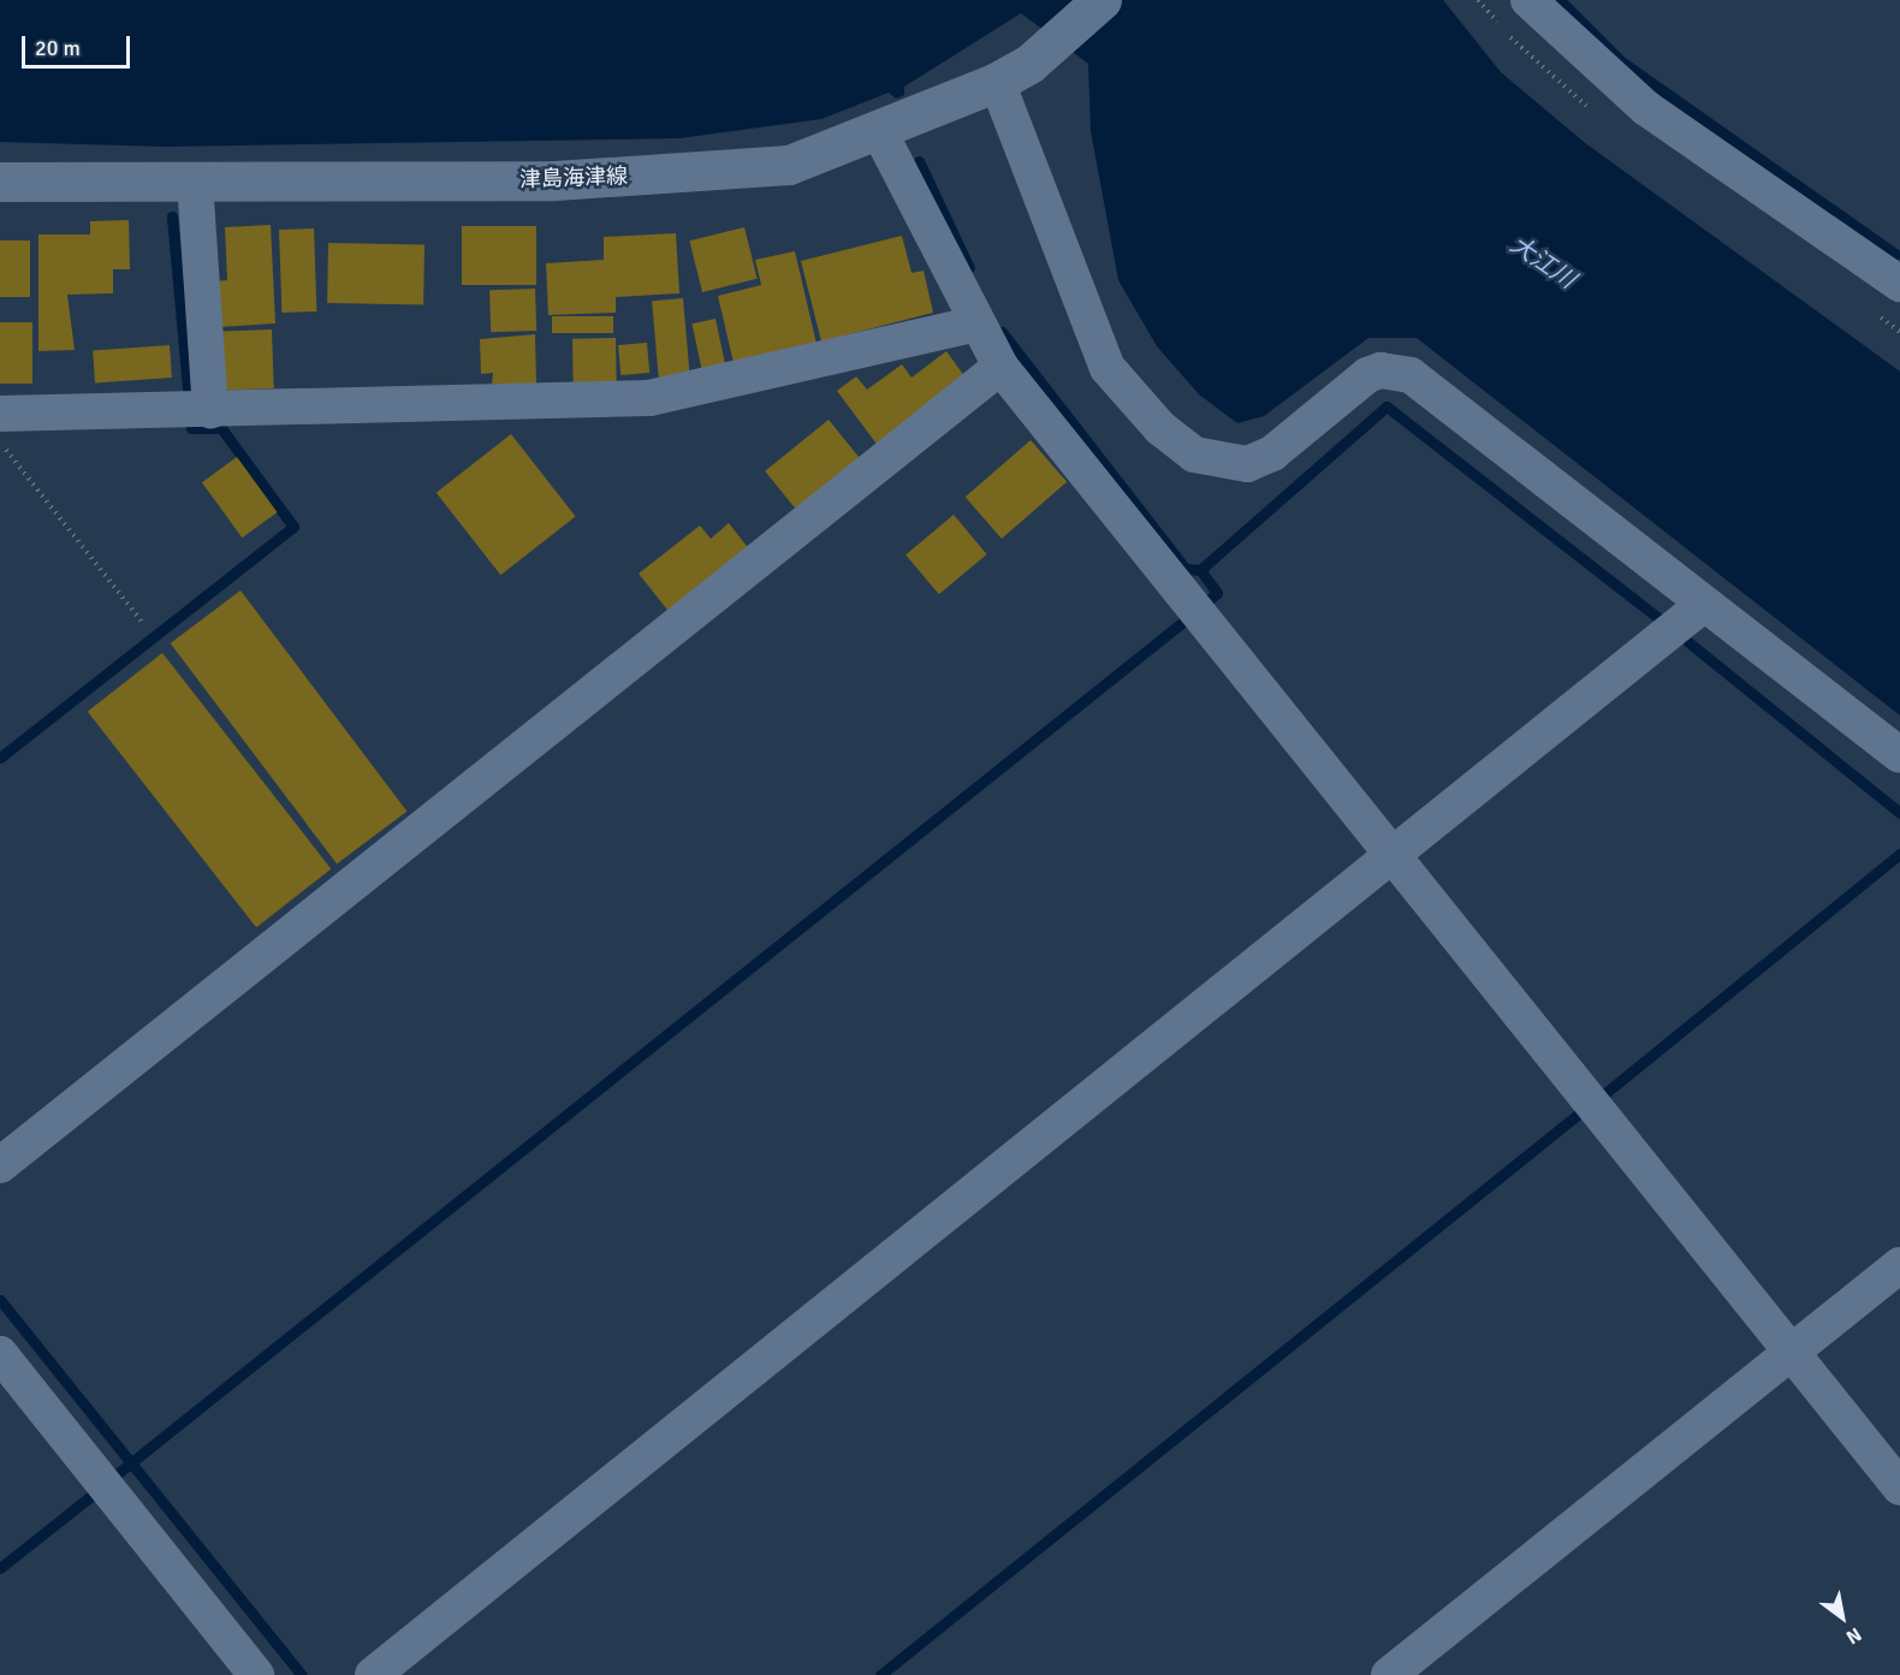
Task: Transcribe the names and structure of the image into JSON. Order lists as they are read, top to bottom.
{
  "streets": {
    "main road": ["津島海津線"]
  },
  "water": ["大江川"],
  "scale_bar": "20 m",
  "north": "bottom right"
}
